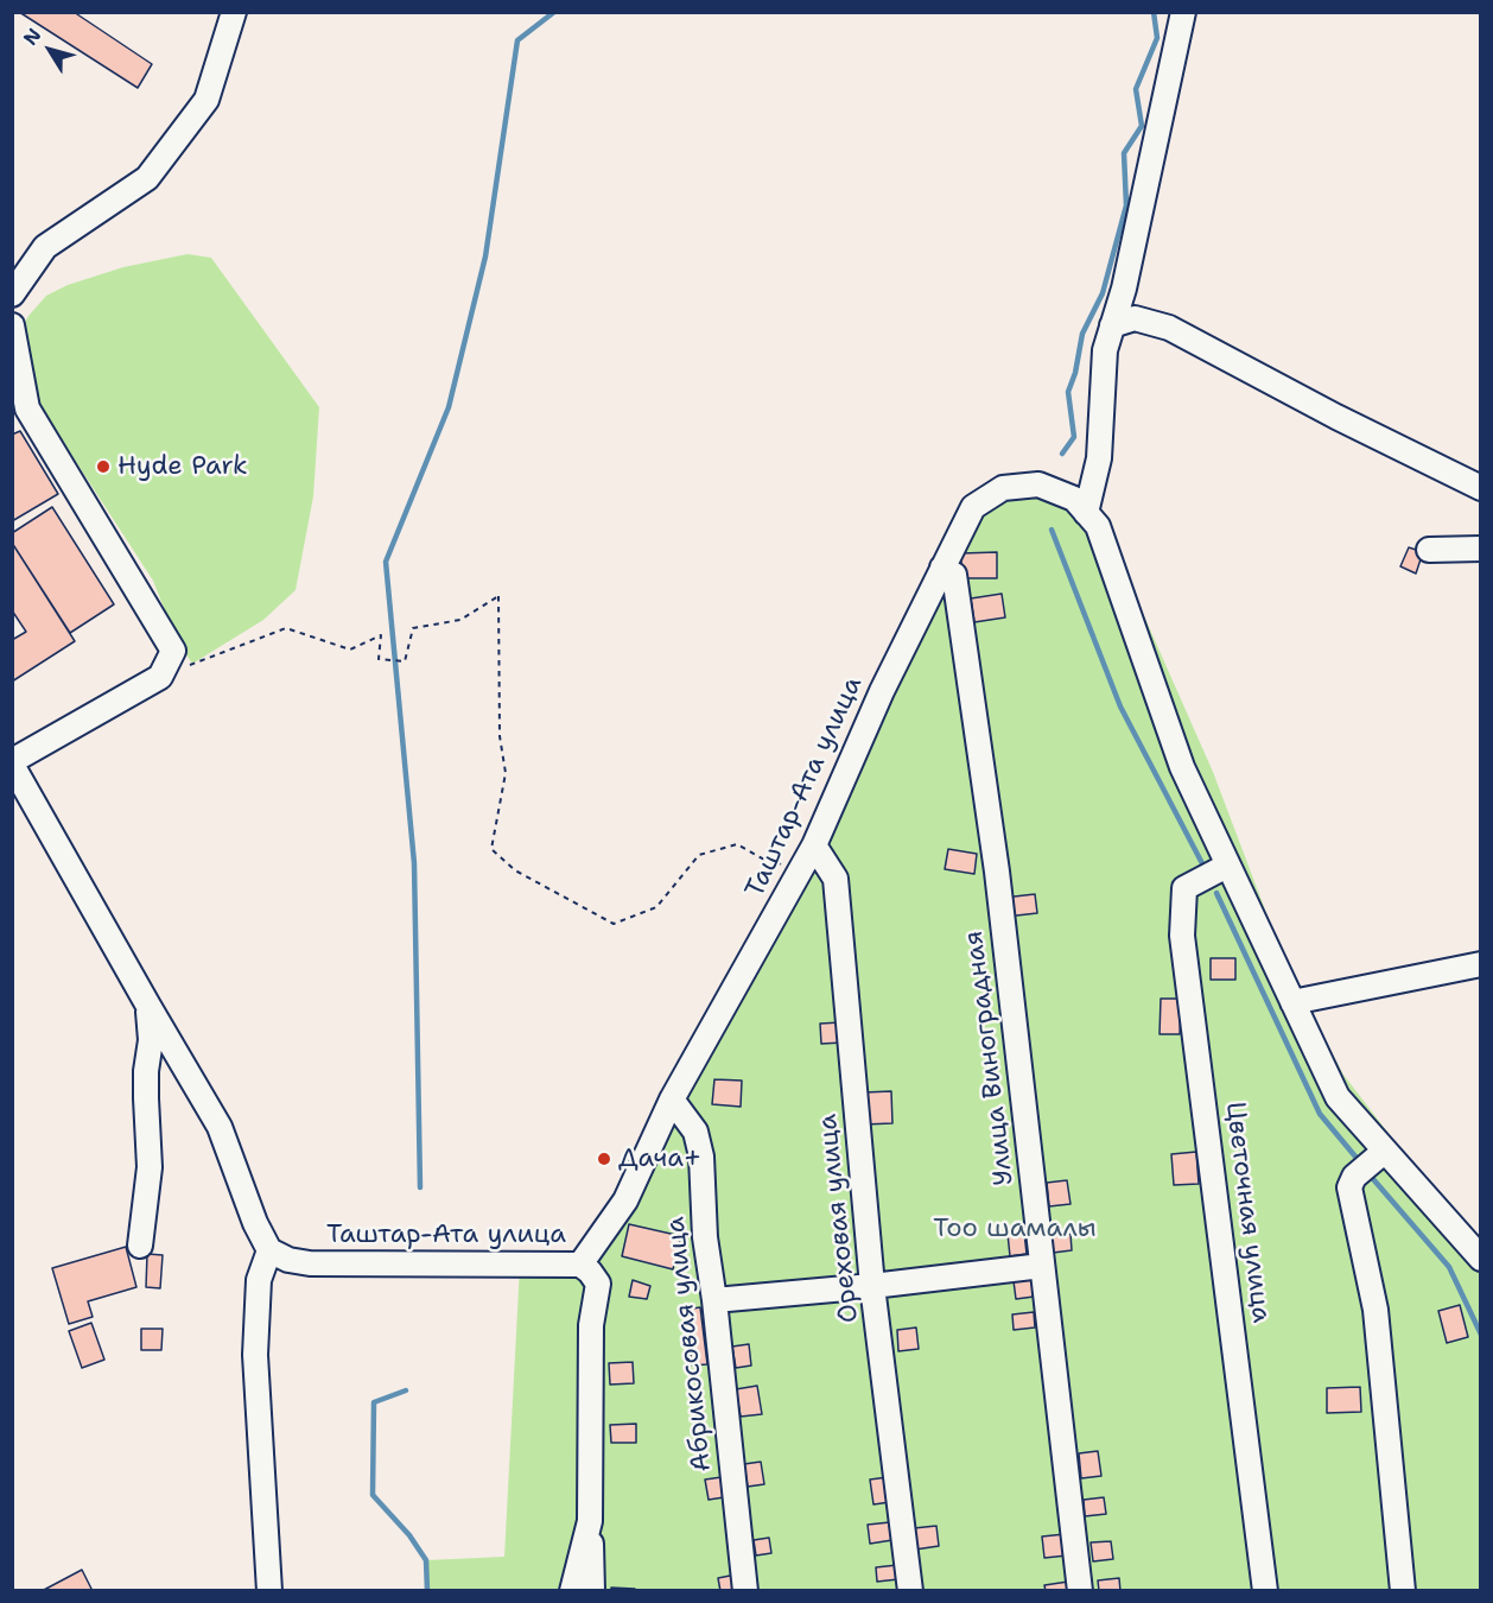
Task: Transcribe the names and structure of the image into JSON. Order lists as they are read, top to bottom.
{
  "streets": {
    "street": [
      "Таштар-Ата улица",
      "Улица Виноградная",
      "Цветочная улица",
      "Ореховая улица",
      "Абрикосовая улица"
    ]
  },
  "crossings": [
    ["Таштар-Ата улица", "Улица Виноградная"],
    ["Таштар-Ата улица", "Цветочная улица"],
    ["Таштар-Ата улица", "Ореховая улица"],
    ["Таштар-Ата улица", "Абрикосовая улица"]
  ],
  "parks": ["Тоо шамалы"],
  "places": ["Hyde Park", "Дача+"],
  "north": "top left"
}
